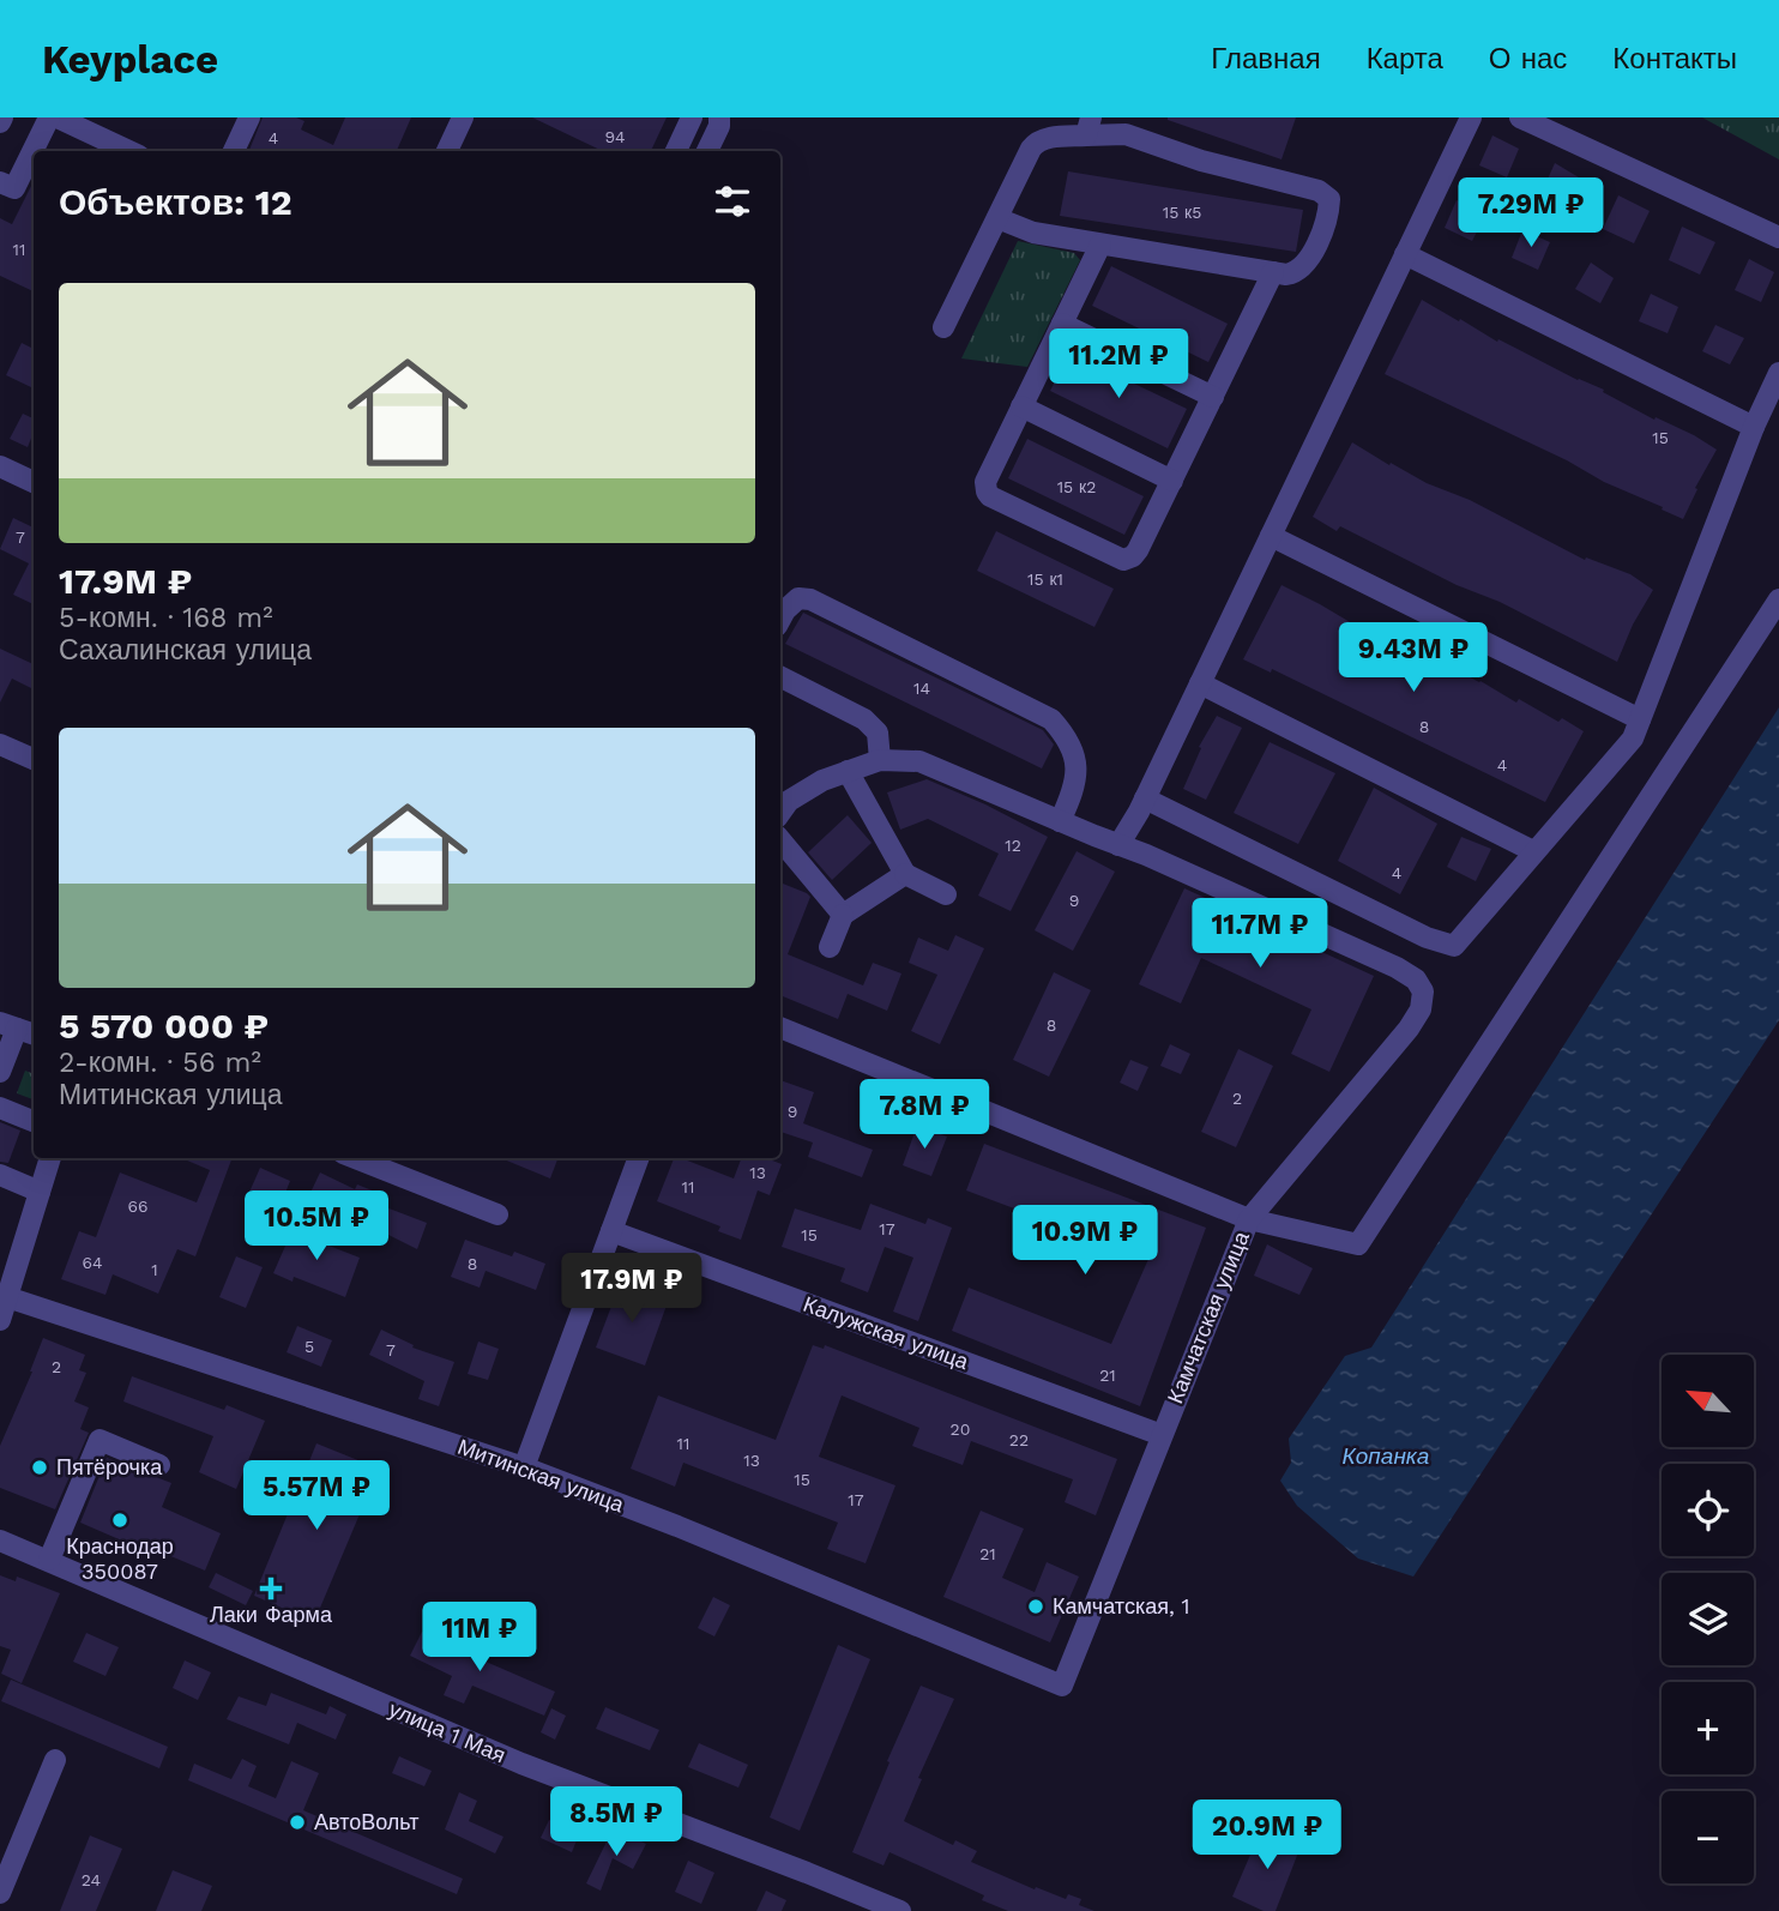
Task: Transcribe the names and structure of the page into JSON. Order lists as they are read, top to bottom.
{
  "streets": {
    "street": [
      "Камчатская улица",
      "Калужская улица",
      "Митинская улица",
      "улица 1 Мая"
    ]
  },
  "crossings": [
    ["Камчатская улица", "Калужская улица"],
    ["Камчатская улица", "Митинская улица"]
  ],
  "water": ["Копанка"],
  "places": {
    "other": [
      "Пятёрочка",
      "Краснодар 350087",
      "Камчатская, 1",
      "АвтоВольт"
    ],
    "health": ["Лаки Фарма"]
  },
  "house_numbers": [
    "94",
    "4",
    "15 к5",
    "11",
    "15",
    "15 к2",
    "7",
    "15 к1",
    "14",
    "8",
    "4",
    "12",
    "4",
    "9",
    "8",
    "2",
    "9",
    "13",
    "11",
    "66",
    "17",
    "15",
    "64",
    "8",
    "1",
    "5",
    "7",
    "2",
    "21",
    "20",
    "22",
    "11",
    "13",
    "15",
    "17",
    "21",
    "24"
  ],
  "north": "top left",
  "page": {
    "header": "Keyplace",
    "nav": [
      "Главная",
      "Карта",
      "О нас",
      "Контакты"
    ],
    "heading": "Объектов: 12",
    "price": [
      "7.29M ₽",
      "11.2M ₽",
      "9.43M ₽",
      "11.7M ₽",
      "7.8M ₽",
      "10.5M ₽",
      "10.9M ₽",
      "17.9M ₽",
      "5.57M ₽",
      "11M ₽",
      "8.5M ₽",
      "20.9M ₽"
    ],
    "list": [
      {
        "name": "17.9M ₽",
        "note": "5-комн. · 168 m² · Сахалинская улица"
      },
      {
        "name": "5 570 000 ₽",
        "note": "2-комн. · 56 m² · Митинская улица"
      }
    ],
    "map_buttons": ["+", "−"]
  }
}
